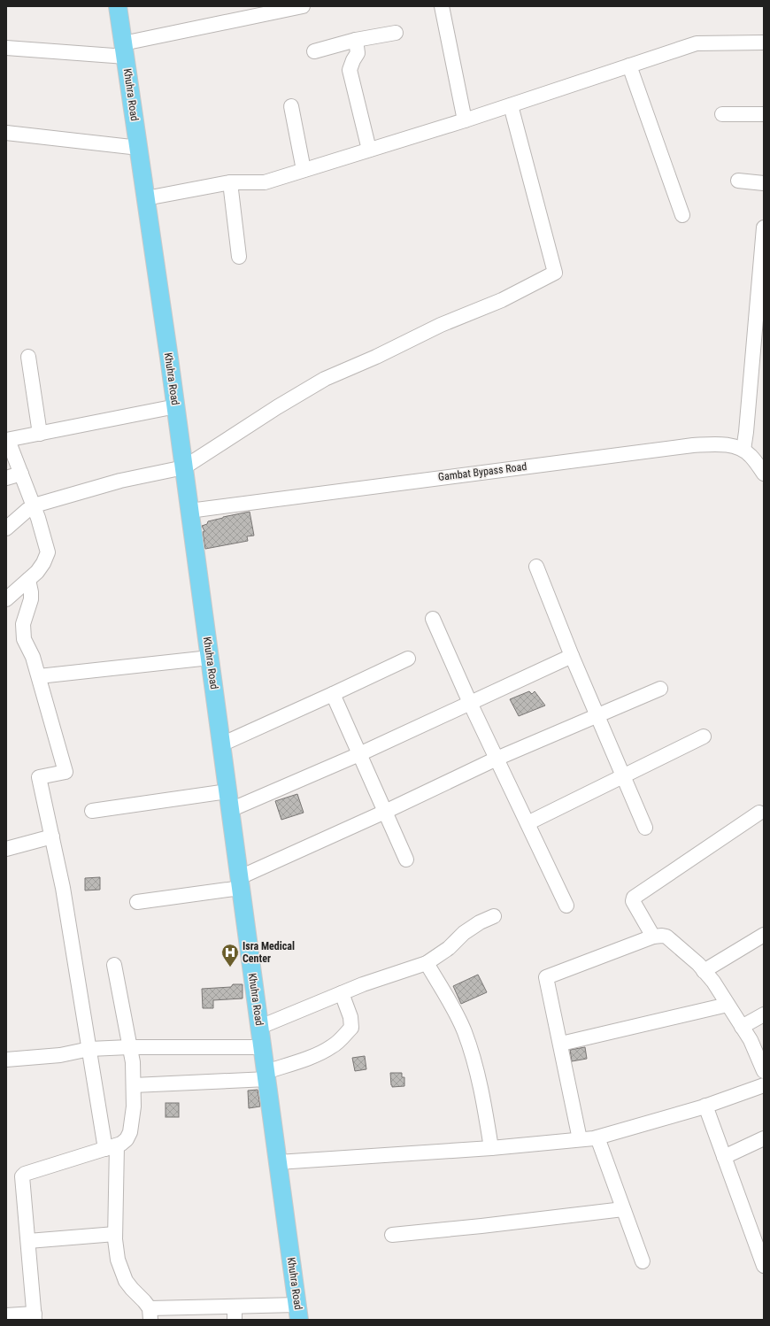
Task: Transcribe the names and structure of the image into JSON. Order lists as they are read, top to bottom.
{
  "streets": {
    "main road": ["Khuhra Road"],
    "street": ["Gambat Bypass Road"]
  },
  "crossings": [
    ["Khuhra Road", "Gambat Bypass Road"]
  ],
  "places": {
    "hospital": ["Isra Medical Center"]
  }
}
